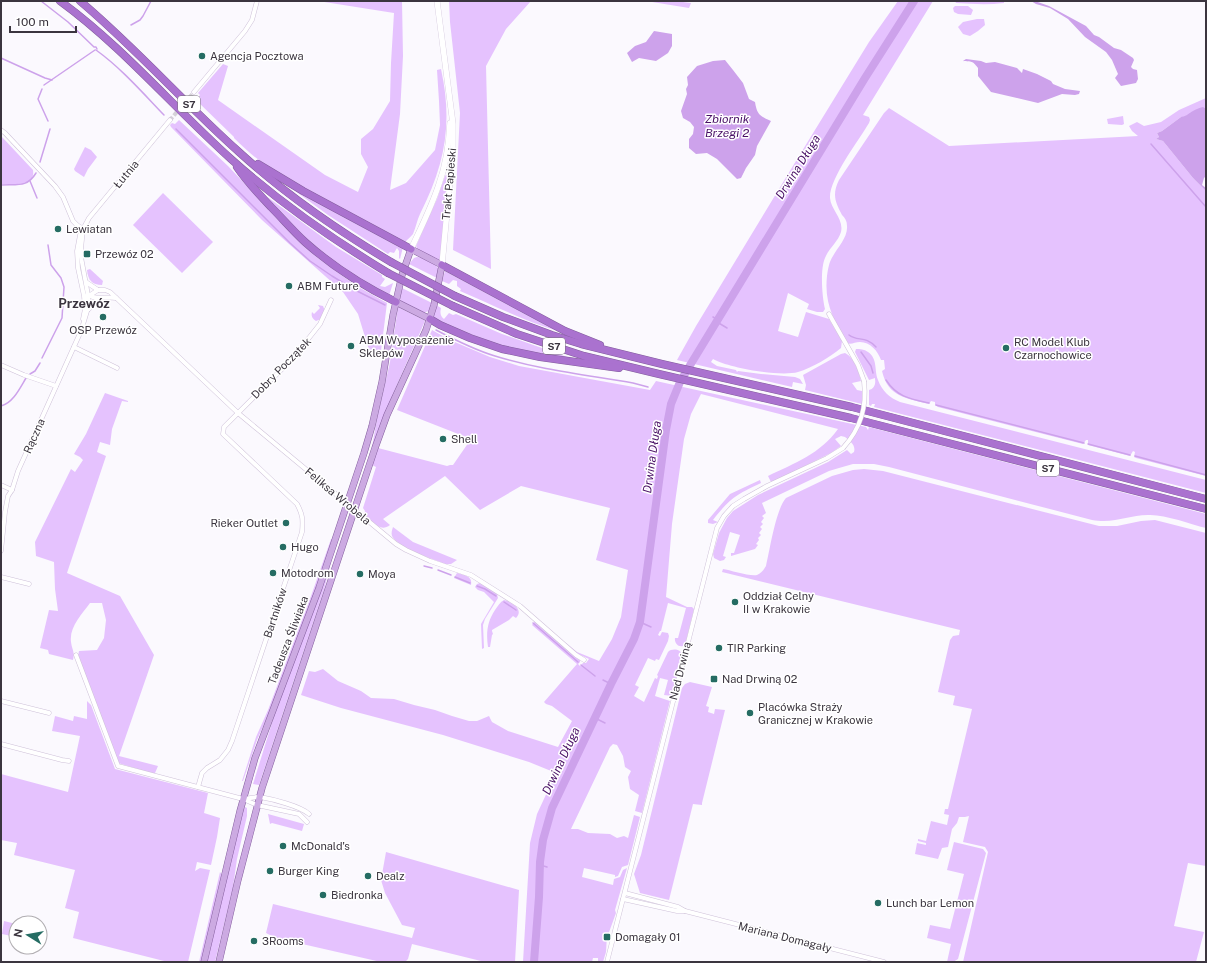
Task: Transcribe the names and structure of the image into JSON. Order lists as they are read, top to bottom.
{
  "streets": {
    "highway": ["S7"],
    "main road": ["Tadeusza Śliwiaka"],
    "street": [
      "Łutnia",
      "Trakt Papieski",
      "Dobry Początek",
      "Rączna",
      "Feliksa Wrobela",
      "Bartników",
      "Nad Drwiną",
      "Mariana Domagały"
    ]
  },
  "crossings": [
    ["Trakt Papieski", "Tadeusza Śliwiaka"],
    ["Dobry Początek", "Feliksa Wrobela"],
    ["Dobry Początek", "Bartników"],
    ["Feliksa Wrobela", "Bartników"],
    ["Feliksa Wrobela", "Tadeusza Śliwiaka"],
    ["Nad Drwiną", "Mariana Domagały"]
  ],
  "districts": ["Przewóz"],
  "water": ["Zbiornik Brzegi 2", "Drwina Długa"],
  "places": {
    "other": [
      "Agencja Pocztowa",
      "Lewiatan",
      "ABM Future",
      "OSP Przewóz",
      "ABM Wyposażenie Sklepów",
      "RC Model Klub Czarnochowice",
      "Shell",
      "Rieker Outlet",
      "Hugo",
      "Motodrom",
      "Moya",
      "Oddział Celny II w Krakowie",
      "TIR Parking",
      "Placówka Straży Granicznej w Krakowie",
      "McDonald's",
      "Burger King",
      "Dealz",
      "Biedronka",
      "Lunch bar Lemon",
      "3Rooms"
    ],
    "transit": ["Przewóz 02", "Nad Drwiną 02", "Domagały 01"]
  },
  "scale_bar": "100 m",
  "north": "left"
}
